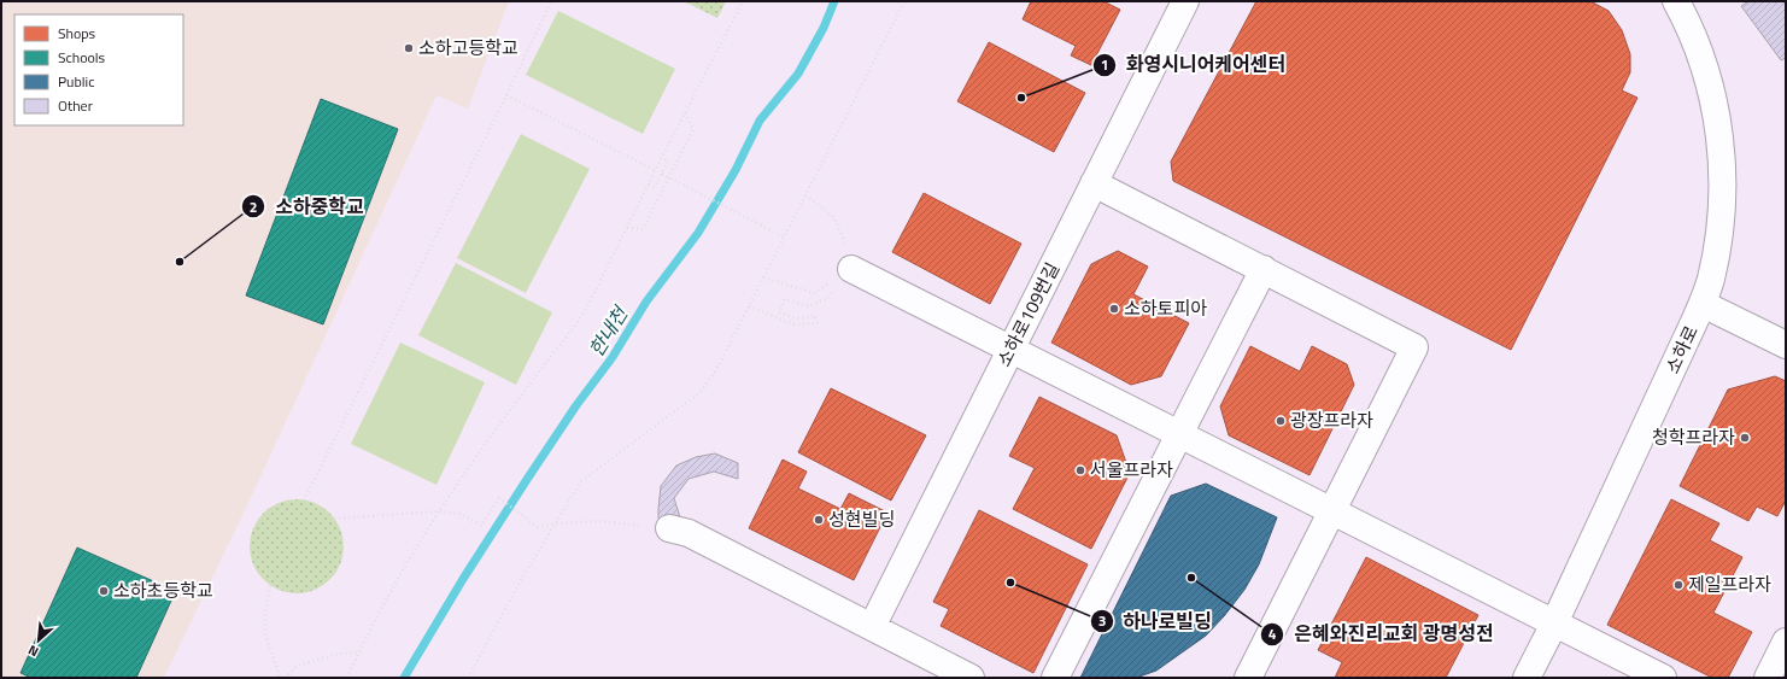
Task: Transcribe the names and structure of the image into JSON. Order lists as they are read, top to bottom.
{
  "streets": {
    "street": ["소하로109번길", "소하로"]
  },
  "water": ["한내천"],
  "places": [
    "소하고등학교",
    "화영시니어케어센터",
    "소하중학교",
    "소하토피아",
    "광장프라자",
    "청학프라자",
    "서울프라자",
    "성현빌딩",
    "은혜와진리교회 광명성전",
    "하나로빌딩",
    "제일프라자",
    "소하초등학교"
  ],
  "legend": [
    "Shops",
    "Schools",
    "Public",
    "Other"
  ],
  "north": "bottom left"
}
